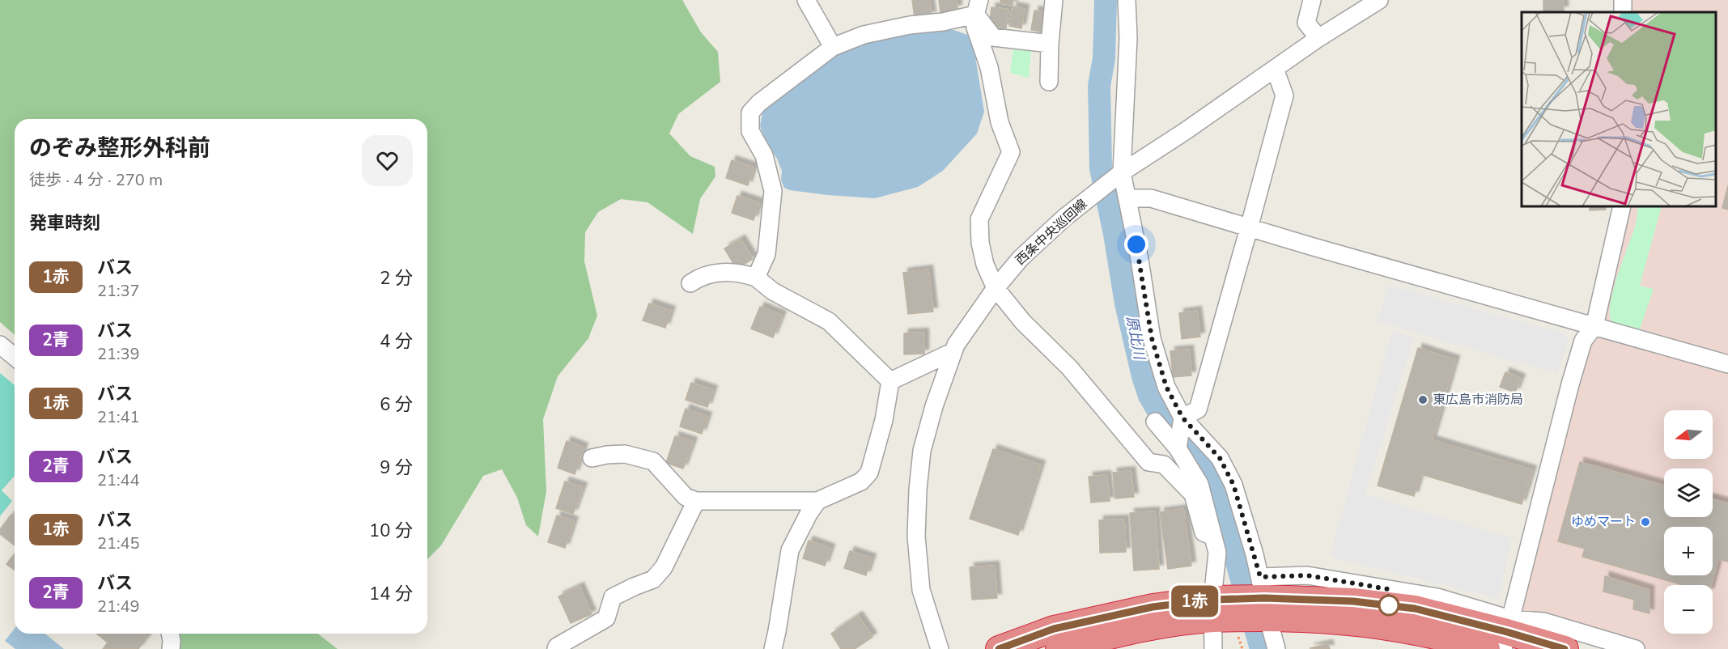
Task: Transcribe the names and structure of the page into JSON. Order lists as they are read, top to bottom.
{
  "streets": {
    "street": ["西条中央巡回線"]
  },
  "water": ["原比川"],
  "places": ["東広島市消防局", "ゆめマート"],
  "lines": ["bus line 1赤"],
  "north": "left",
  "page": {
    "on_map": "1赤",
    "heading": [
      ["のぞみ整形外科前", "徒歩 · 4 分 · 270 m"],
      "発車時刻"
    ],
    "list": [
      {
        "mark": "1赤",
        "name": "バス",
        "note": "21:37",
        "value": "2 分"
      },
      {
        "mark": "2青",
        "name": "バス",
        "note": "21:39",
        "value": "4 分"
      },
      {
        "mark": "1赤",
        "name": "バス",
        "note": "21:41",
        "value": "6 分"
      },
      {
        "mark": "2青",
        "name": "バス",
        "note": "21:44",
        "value": "9 分"
      },
      {
        "mark": "1赤",
        "name": "バス",
        "note": "21:45",
        "value": "10 分"
      },
      {
        "mark": "2青",
        "name": "バス",
        "note": "21:49",
        "value": "14 分"
      }
    ],
    "map_buttons": ["+", "−"]
  }
}
